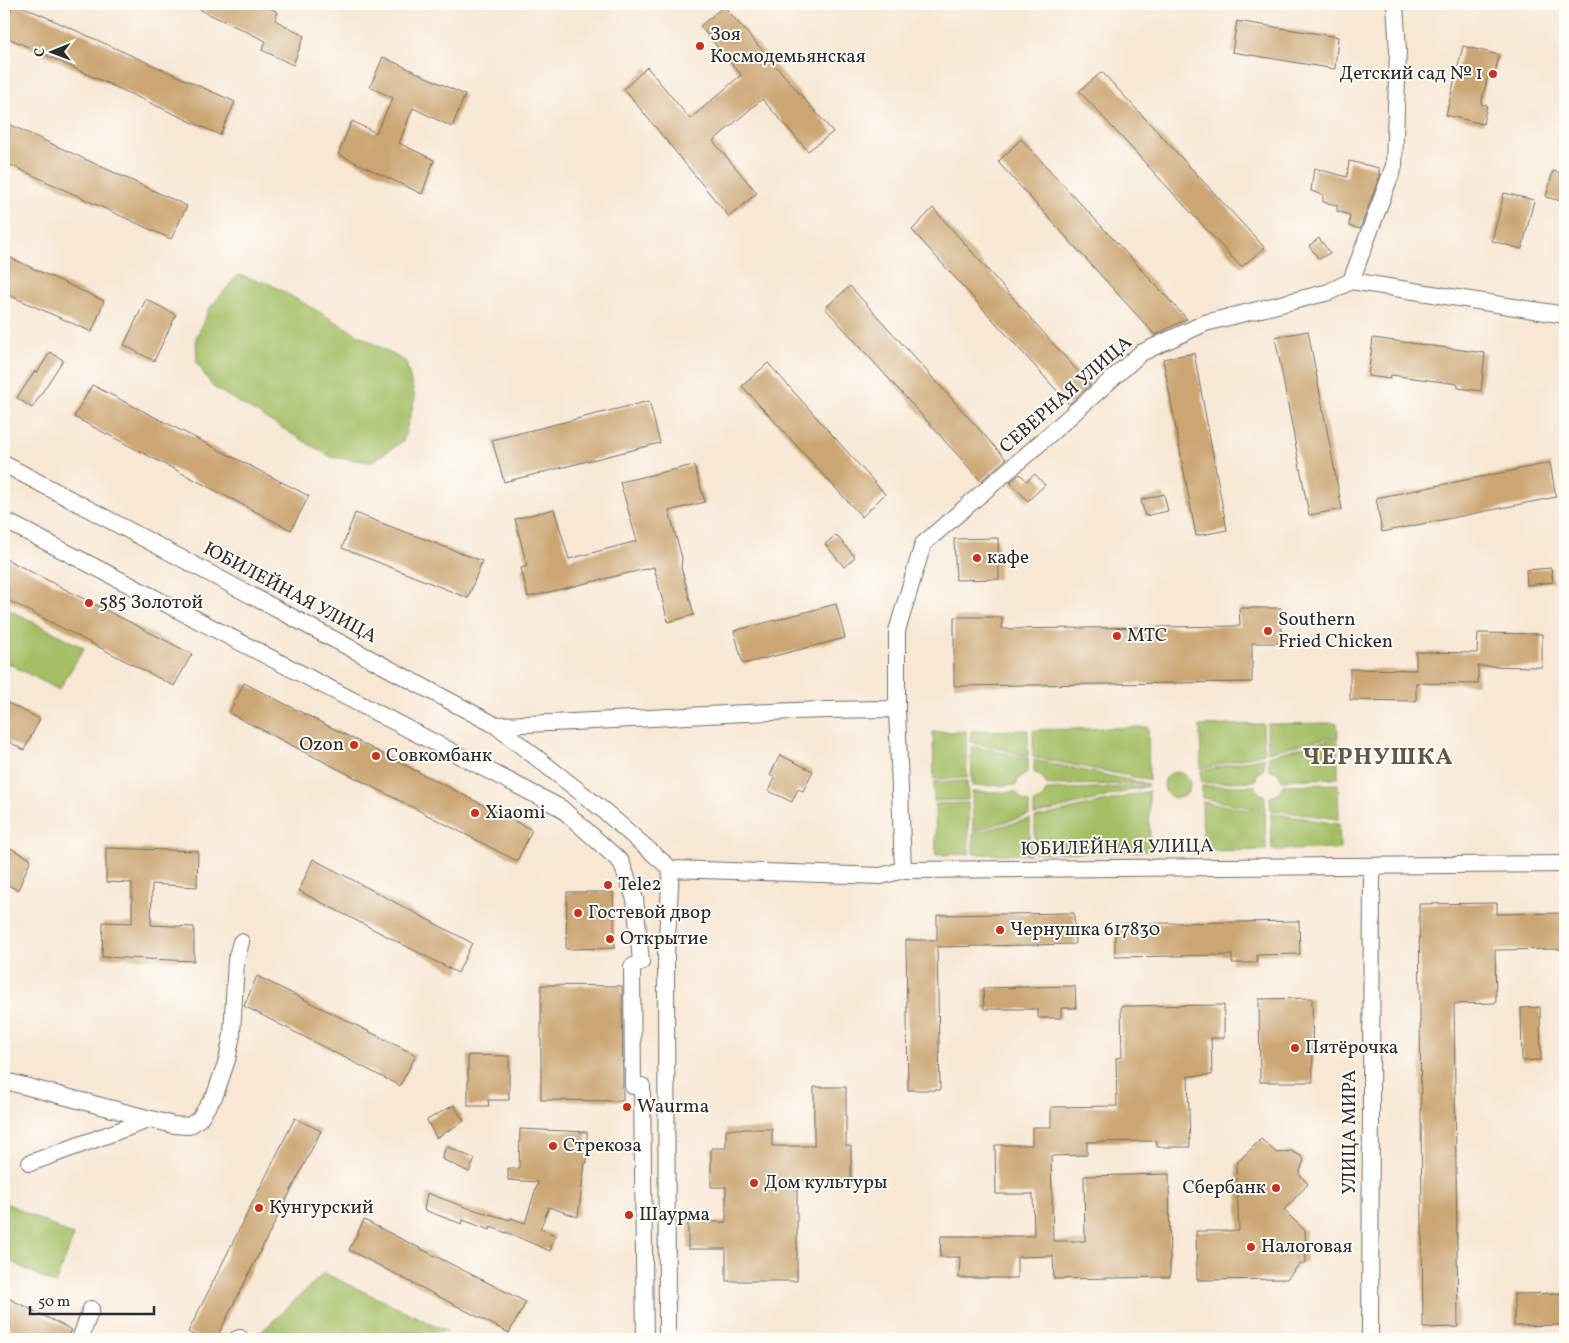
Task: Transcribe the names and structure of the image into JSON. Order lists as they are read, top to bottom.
{
  "streets": {
    "street": ["СЕВЕРНАЯ УЛИЦА", "ЮБИЛЕЙНАЯ УЛИЦА", "УЛИЦА МИРА"]
  },
  "crossings": [
    ["СЕВЕРНАЯ УЛИЦА", "ЮБИЛЕЙНАЯ УЛИЦА"],
    ["ЮБИЛЕЙНАЯ УЛИЦА", "УЛИЦА МИРА"]
  ],
  "districts": ["ЧЕРНУШКА"],
  "places": [
    "Зоя Космодемьянская",
    "Детский сад № 1",
    "кафе",
    "585 Золотой",
    "Southern Fried Chicken",
    "МТС",
    "Ozon",
    "Совкомбанк",
    "Xiaomi",
    "Tele2",
    "Гостевой двор",
    "Чернушка 617830",
    "Открытие",
    "Пятёрочка",
    "Waurma",
    "Стрекоза",
    "Дом культуры",
    "Сбербанк",
    "Кунгурский",
    "Шаурма",
    "Налоговая"
  ],
  "scale_bar": "50 m",
  "north": "left"
}
